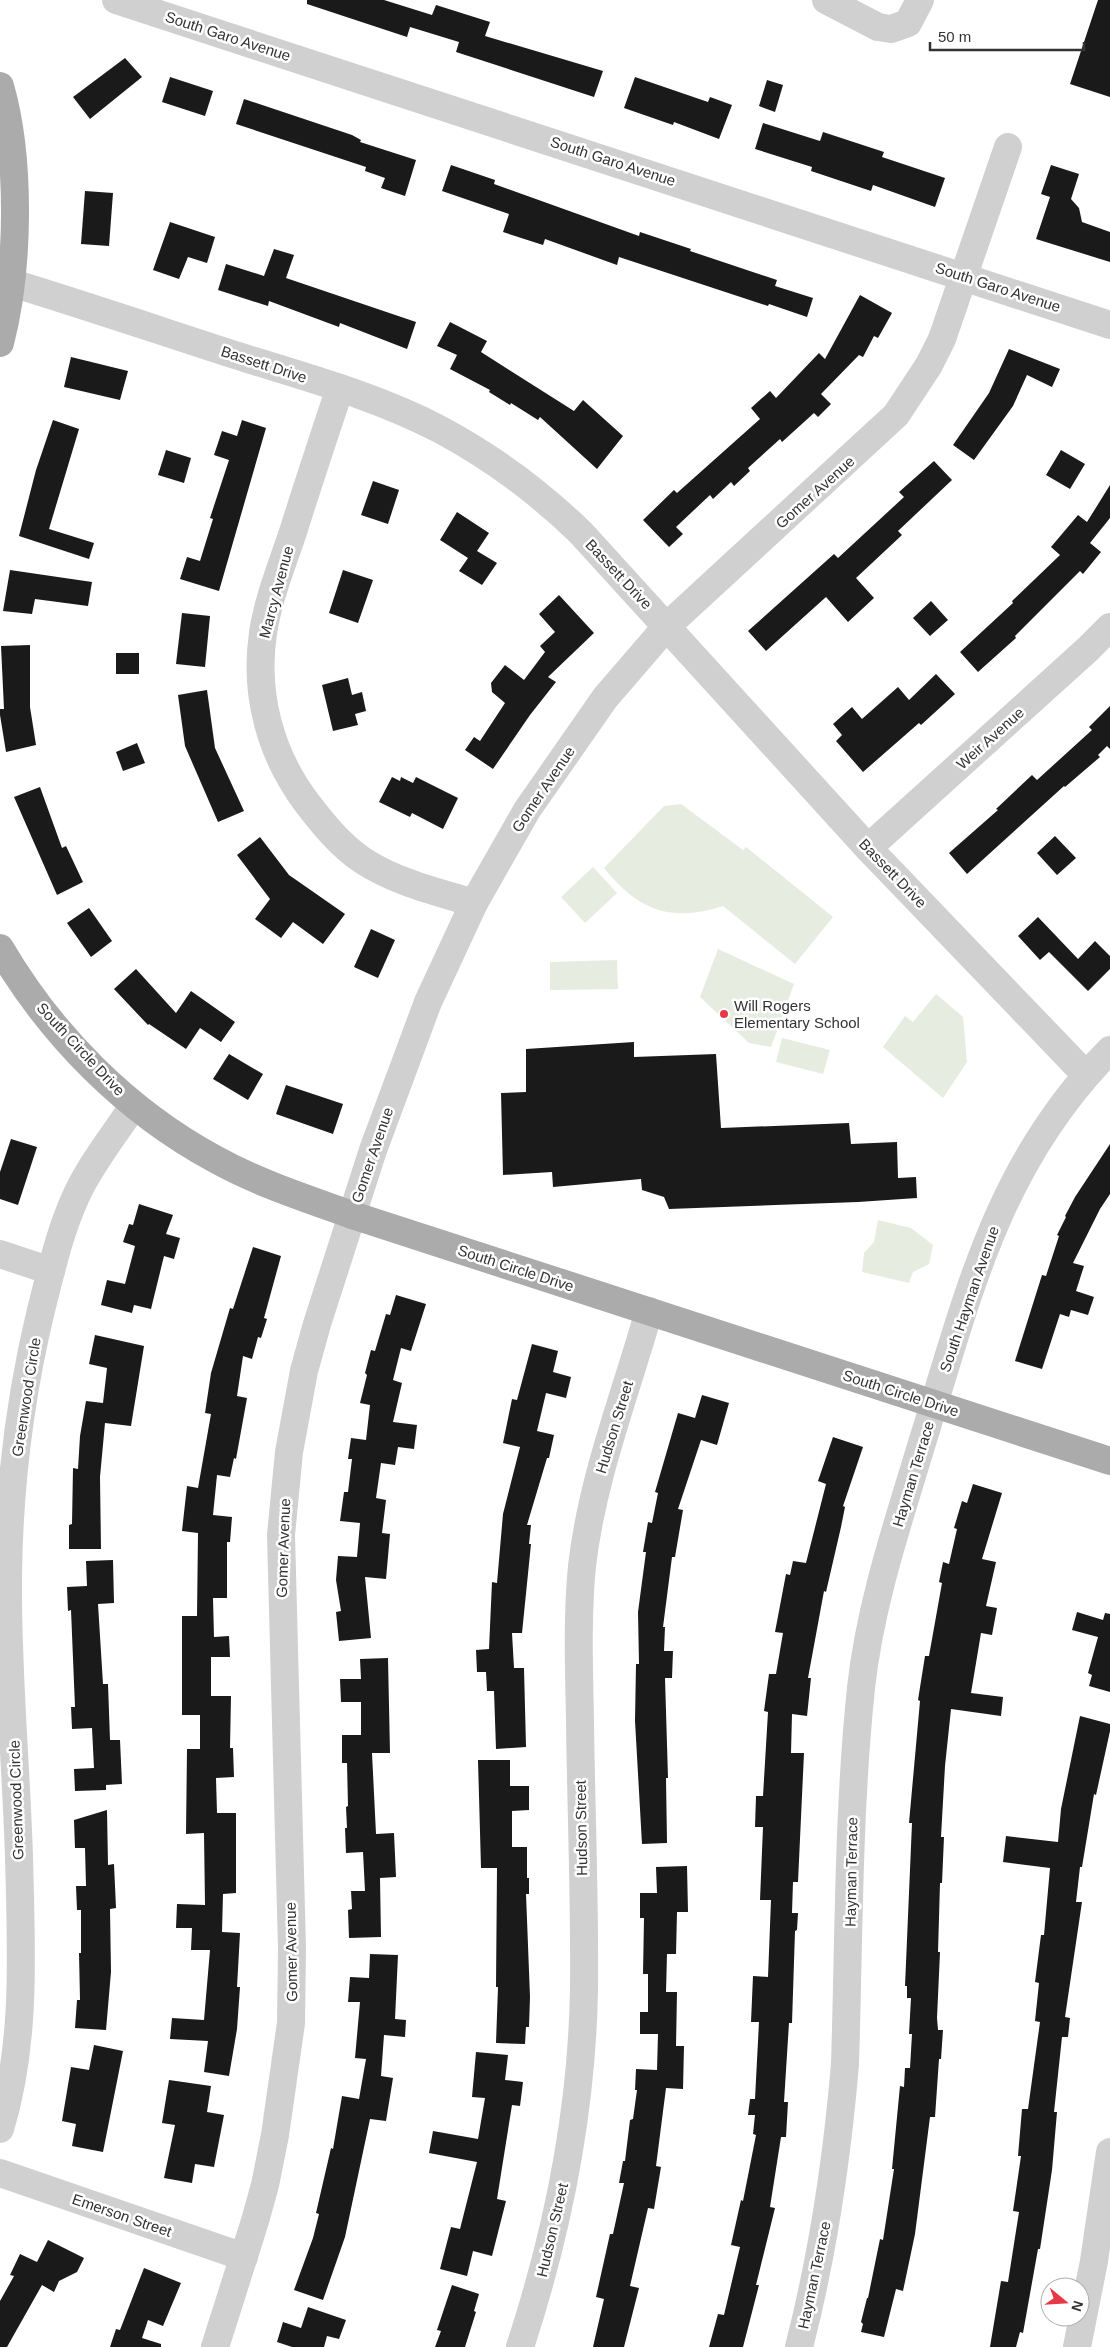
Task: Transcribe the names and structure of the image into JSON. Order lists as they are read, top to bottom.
{
  "streets": {
    "main road": ["South Circle Drive"],
    "street": [
      "South Garo Avenue",
      "Bassett Drive",
      "Gomer Avenue",
      "Marcy Avenue",
      "Weir Avenue",
      "South Hayman Avenue",
      "Greenwood Circle",
      "Hudson Street",
      "Hayman Terrace",
      "Emerson Street"
    ]
  },
  "crossings": [
    ["South Garo Avenue", "Gomer Avenue"],
    ["Bassett Drive", "Gomer Avenue"],
    ["Bassett Drive", "Marcy Avenue"],
    ["Bassett Drive", "Weir Avenue"],
    ["Bassett Drive", "South Hayman Avenue"],
    ["Gomer Avenue", "Marcy Avenue"],
    ["Gomer Avenue", "South Circle Drive"],
    ["Gomer Avenue", "Emerson Street"],
    ["South Circle Drive", "South Hayman Avenue"],
    ["South Circle Drive", "Greenwood Circle"],
    ["South Circle Drive", "Hudson Street"],
    ["South Circle Drive", "Hayman Terrace"],
    ["South Hayman Avenue", "Hayman Terrace"]
  ],
  "places": ["Will Rogers Elementary School"],
  "scale_bar": "50 m",
  "north": "right"
}
